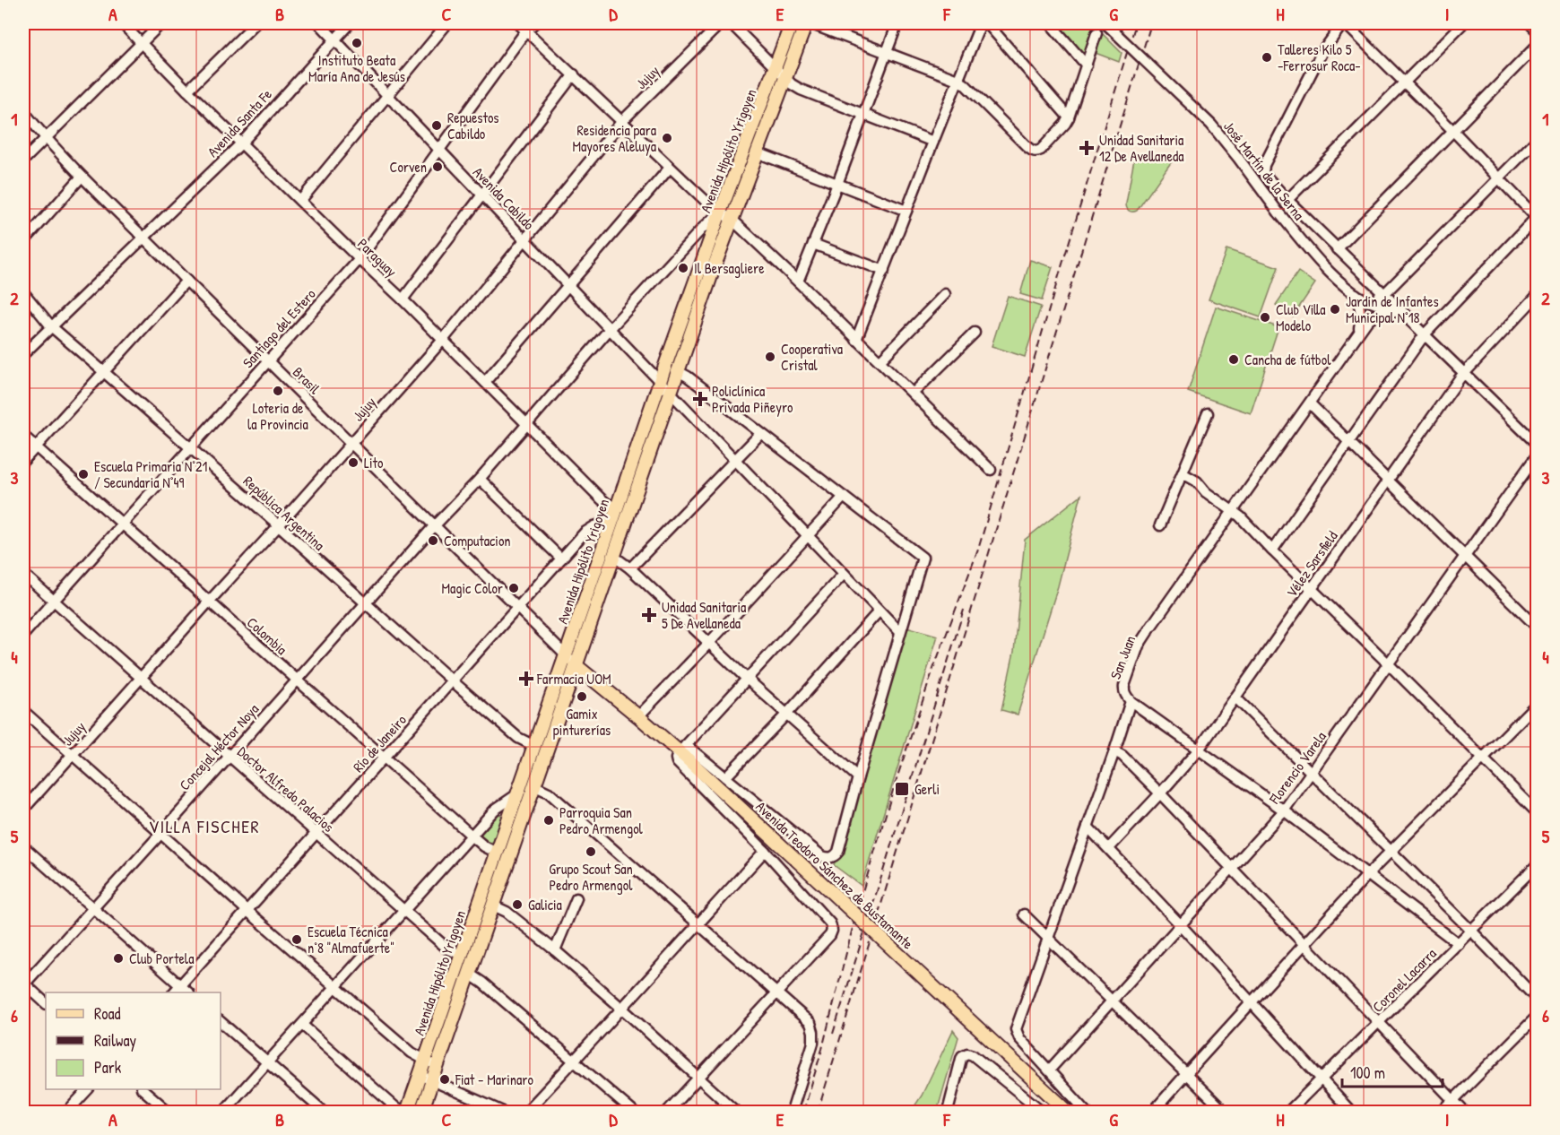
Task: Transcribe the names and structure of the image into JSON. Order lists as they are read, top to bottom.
{
  "streets": {
    "main road": ["Avenida Hipólito Yrigoyen", "Avenida Teodoro Sánchez de Bustamante"],
    "street": [
      "Jujuy",
      "Avenida Santa Fe",
      "José Martín de la Serna",
      "Avenida Cabildo",
      "Paraguay",
      "Santiago del Estero",
      "Brasil",
      "República Argentina",
      "Vélez Sarsfield",
      "Colombia",
      "San Juan",
      "Río de Janeiro",
      "Concejal Héctor Noya",
      "Florencio Varela",
      "Doctor Alfredo Palacios",
      "Coronel Lacarra"
    ]
  },
  "crossings": [
    ["Jujuy", "Avenida Cabildo"],
    ["Jujuy", "Paraguay"],
    ["Jujuy", "Brasil"],
    ["Jujuy", "República Argentina"],
    ["Jujuy", "Colombia"],
    ["Jujuy", "Doctor Alfredo Palacios"],
    ["Avenida Santa Fe", "Avenida Cabildo"],
    ["Avenida Santa Fe", "Paraguay"],
    ["Avenida Santa Fe", "Brasil"],
    ["Avenida Santa Fe", "República Argentina"],
    ["Avenida Hipólito Yrigoyen", "Avenida Cabildo"],
    ["Avenida Hipólito Yrigoyen", "Paraguay"],
    ["Avenida Hipólito Yrigoyen", "Brasil"],
    ["Avenida Hipólito Yrigoyen", "República Argentina"],
    ["Avenida Hipólito Yrigoyen", "Colombia"],
    ["Avenida Hipólito Yrigoyen", "Río de Janeiro"],
    ["Avenida Hipólito Yrigoyen", "Concejal Héctor Noya"],
    ["Avenida Hipólito Yrigoyen", "Doctor Alfredo Palacios"],
    ["Avenida Hipólito Yrigoyen", "Avenida Teodoro Sánchez de Bustamante"],
    ["José Martín de la Serna", "Vélez Sarsfield"],
    ["José Martín de la Serna", "San Juan"],
    ["Avenida Cabildo", "Santiago del Estero"],
    ["Avenida Cabildo", "Concejal Héctor Noya"],
    ["Paraguay", "Santiago del Estero"],
    ["Paraguay", "Concejal Héctor Noya"],
    ["Santiago del Estero", "Brasil"],
    ["Santiago del Estero", "República Argentina"],
    ["Santiago del Estero", "Colombia"],
    ["Santiago del Estero", "Doctor Alfredo Palacios"],
    ["Brasil", "Río de Janeiro"],
    ["Brasil", "Concejal Héctor Noya"],
    ["Brasil", "Avenida Teodoro Sánchez de Bustamante"],
    ["República Argentina", "Río de Janeiro"],
    ["República Argentina", "Concejal Héctor Noya"],
    ["Colombia", "Río de Janeiro"],
    ["Colombia", "Concejal Héctor Noya"],
    ["San Juan", "Florencio Varela"],
    ["Río de Janeiro", "Doctor Alfredo Palacios"],
    ["Concejal Héctor Noya", "Doctor Alfredo Palacios"]
  ],
  "districts": ["VILLA FISCHER"],
  "places": {
    "other": [
      "Instituto Beata María Ana de Jesús",
      "Talleres Kilo 5 -Ferrosur Roca-",
      "Repuestos Cabildo",
      "Residencia para Mayores Aleluya",
      "Corven",
      "Il Bersagliere",
      "Jardin de Infantes Municipal N°18",
      "Club Villa Modelo",
      "Cooperativa Cristal",
      "Cancha de fútbol",
      "Loteria de la Provincia",
      "Lito",
      "Escuela Primaria N°21 / Secundaria N°49",
      "Computacion",
      "Magic Color",
      "Gamix pinturerías",
      "Parroquia San Pedro Armengol",
      "Grupo Scout San Pedro Armengol",
      "Galicia",
      "Escuela Técnica n°8 \"Almafuerte\"",
      "Club Portela",
      "Fiat - Marinaro"
    ],
    "health": [
      "Unidad Sanitaria 12 De Avellaneda",
      "Policlínica Privada Piñeyro",
      "Unidad Sanitaria 5 De Avellaneda",
      "Farmacia UOM"
    ],
    "transit": ["Gerli"]
  },
  "legend": ["Road", "Railway", "Park"],
  "scale_bar": "100 m",
  "grid": {
    "columns": [
      "A",
      "B",
      "C",
      "D",
      "E",
      "F",
      "G",
      "H",
      "I"
    ],
    "rows": [
      "1",
      "2",
      "3",
      "4",
      "5",
      "6"
    ]
  }
}
